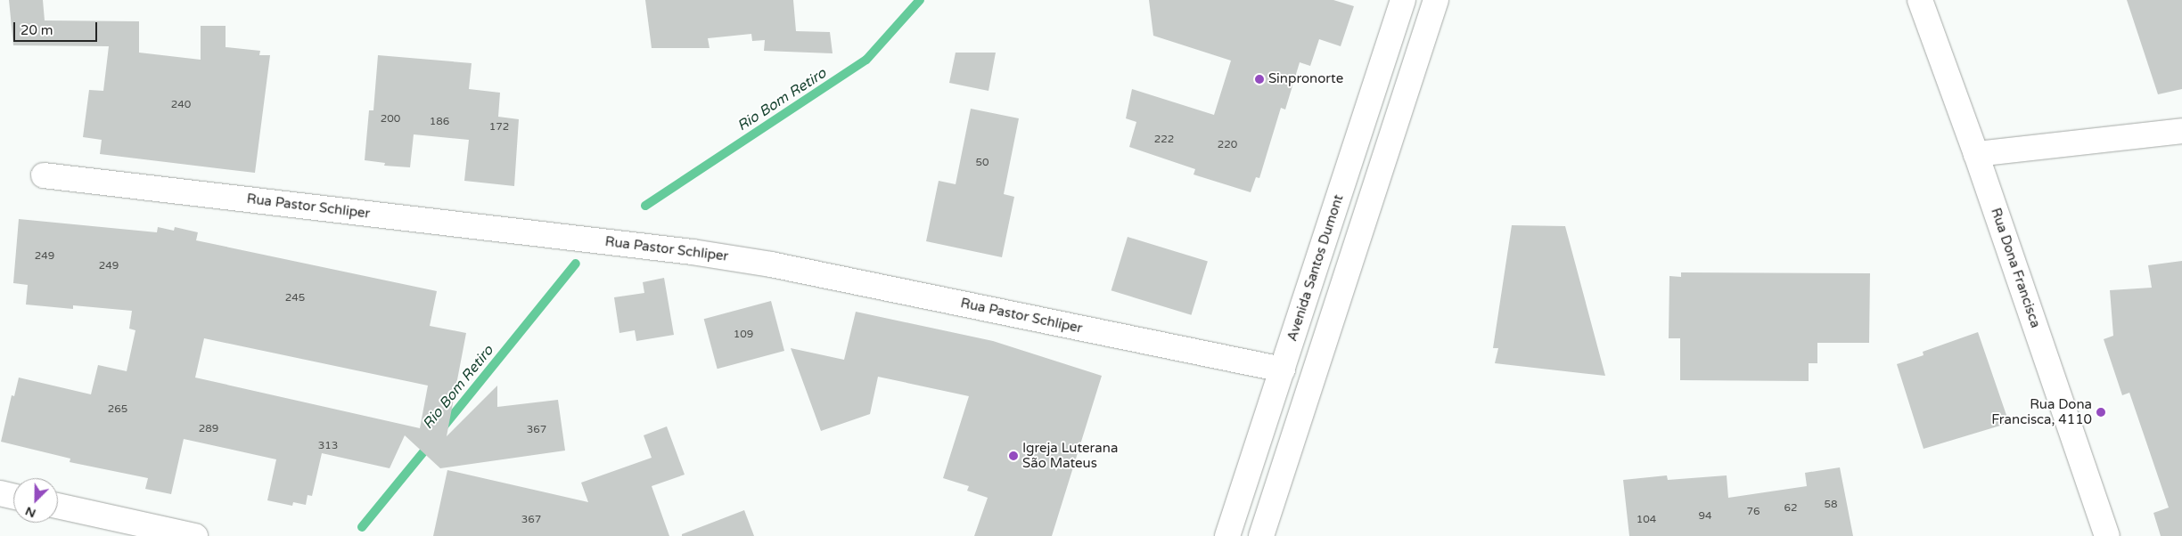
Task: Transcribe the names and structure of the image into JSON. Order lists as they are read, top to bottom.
{
  "streets": {
    "main road": ["Rua Pastor Schliper", "Avenida Santos Dumont", "Rua Dona Francisca"]
  },
  "crossings": [
    ["Rua Pastor Schliper", "Avenida Santos Dumont"]
  ],
  "water": ["Rio Bom Retiro"],
  "places": ["Sinpronorte", "Rua Dona Francisca, 4110", "Igreja Luterana São Mateus"],
  "house_numbers": [
    "240",
    "200",
    "186",
    "172",
    "222",
    "220",
    "50",
    "249",
    "249",
    "245",
    "109",
    "265",
    "289",
    "367",
    "313",
    "58",
    "62",
    "76",
    "94",
    "367",
    "104"
  ],
  "scale_bar": "20 m",
  "north": "bottom left"
}
